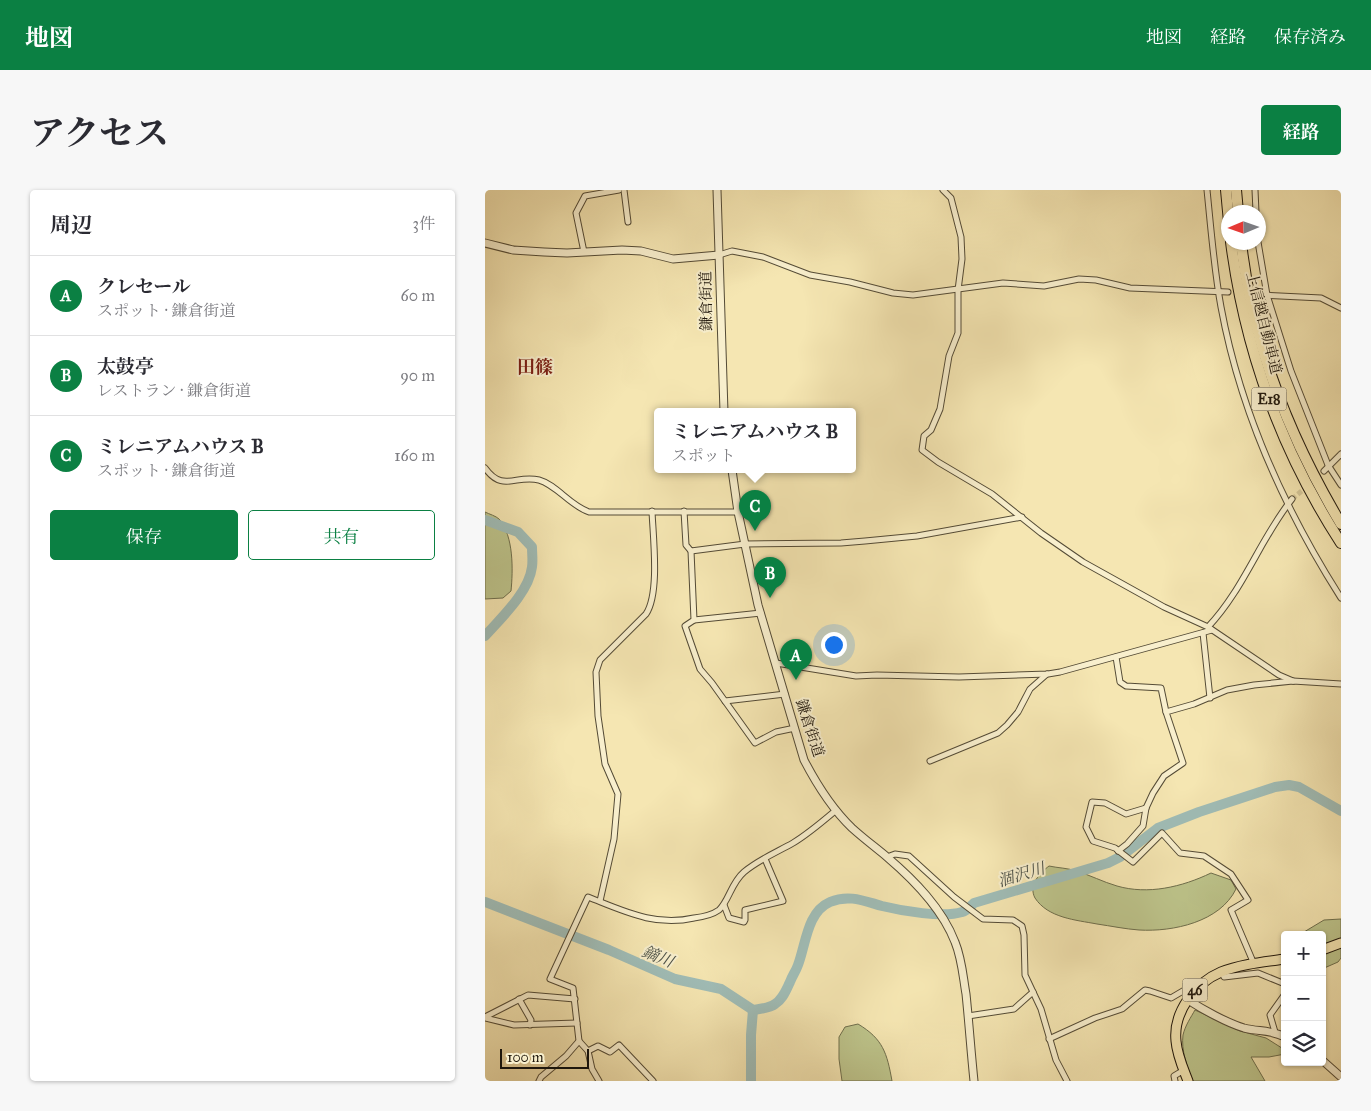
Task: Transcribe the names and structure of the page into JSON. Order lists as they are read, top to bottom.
{
  "streets": {
    "highway": ["上信越自動車道", "E18"],
    "main road": ["46"],
    "street": ["鎌倉街道"]
  },
  "districts": ["田篠"],
  "water": ["涸沢川", "鏑川"],
  "scale_bar": "100 m",
  "north": "left",
  "page": {
    "header": "地図",
    "nav": ["地図", "経路", "保存済み"],
    "title": "アクセス",
    "buttons": [
      "経路",
      ["保存", "共有"]
    ],
    "heading": ["周辺", "3件"],
    "list": [
      {
        "mark": "A",
        "name": "クレセール",
        "note": "スポット · 鎌倉街道",
        "value": "60 m"
      },
      {
        "mark": "B",
        "name": "太鼓亭",
        "note": "レストラン · 鎌倉街道",
        "value": "90 m"
      },
      {
        "mark": "C",
        "name": "ミレニアムハウス B",
        "note": "スポット · 鎌倉街道",
        "value": "160 m"
      }
    ],
    "popup": ["ミレニアムハウス B", "スポット"],
    "pins": ["C", "B", "A"],
    "map_buttons": ["+", "−"],
    "scale": "100 m"
  }
}
